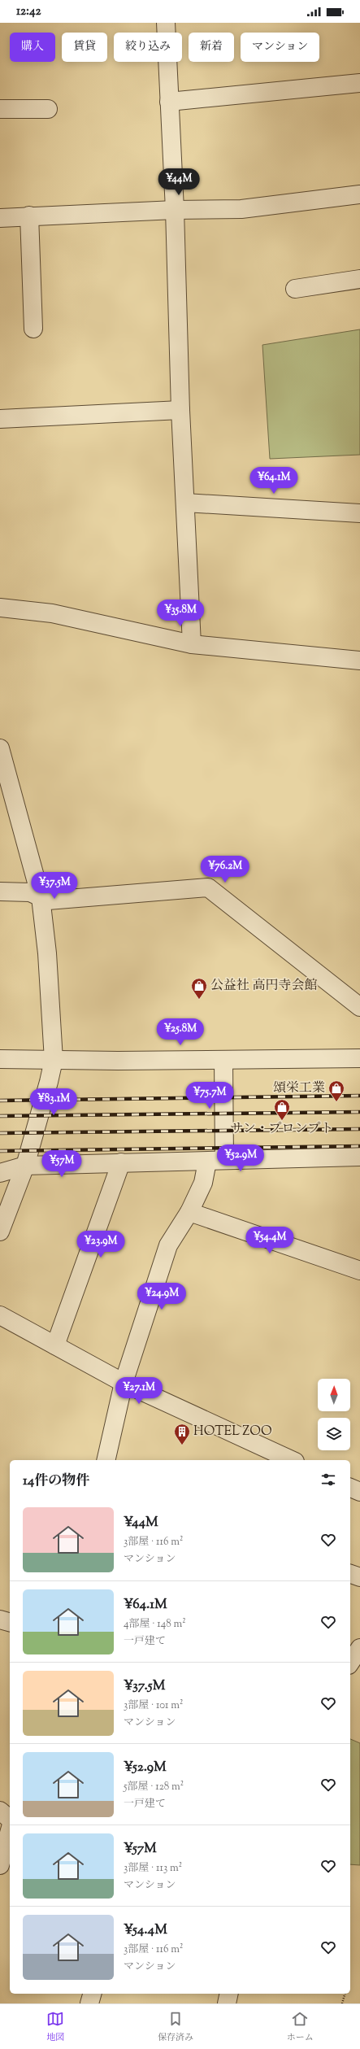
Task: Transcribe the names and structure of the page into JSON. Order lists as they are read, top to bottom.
{
  "places": {
    "shop": ["公益社 高円寺会館", "頌栄工業", "サン・プロンプト"],
    "building": ["HOTEL ZOO"]
  },
  "north": "top",
  "page": {
    "status": "12:42",
    "chip": [
      "購入",
      "賃貸",
      "絞り込み",
      "新着",
      "マンション"
    ],
    "price": [
      "¥44M",
      "¥64.1M",
      "¥35.8M",
      "¥76.2M",
      "¥37.5M",
      "¥25.8M",
      "¥75.7M",
      "¥83.1M",
      "¥52.9M",
      "¥57M",
      "¥54.4M",
      "¥23.9M",
      "¥24.9M",
      "¥27.1M"
    ],
    "heading": "14件の物件",
    "list": [
      {
        "name": "¥44M",
        "note": "3部屋 · 116 m² · マンション"
      },
      {
        "name": "¥64.1M",
        "note": "4部屋 · 148 m² · 一戸建て"
      },
      {
        "name": "¥37.5M",
        "note": "3部屋 · 101 m² · マンション"
      },
      {
        "name": "¥52.9M",
        "note": "5部屋 · 128 m² · 一戸建て"
      },
      {
        "name": "¥57M",
        "note": "3部屋 · 113 m² · マンション"
      },
      {
        "name": "¥54.4M",
        "note": "3部屋 · 116 m² · マンション"
      }
    ],
    "tabs": ["地図", "保存済み", "ホーム"]
  }
}
